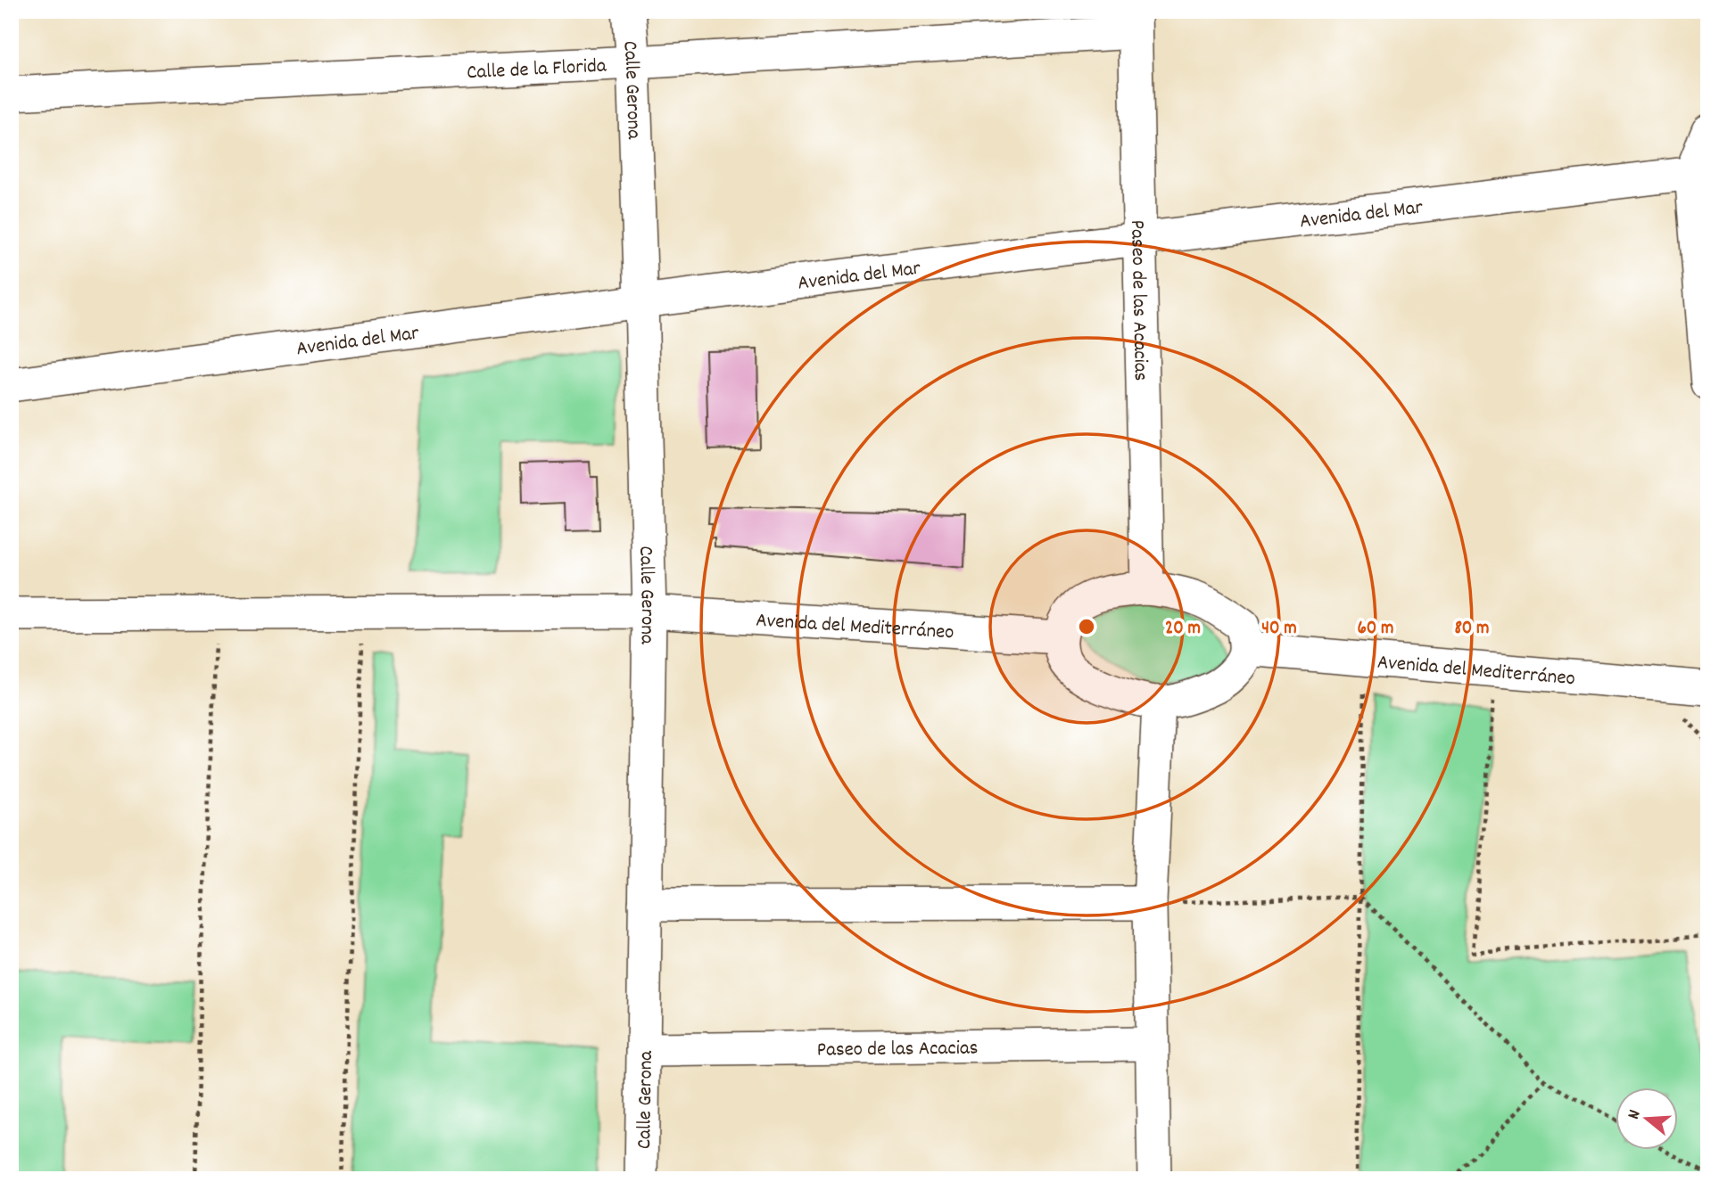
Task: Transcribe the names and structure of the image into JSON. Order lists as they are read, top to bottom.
{
  "streets": {
    "street": [
      "Calle de la Florida",
      "Calle Gerona",
      "Avenida del Mar",
      "Paseo de las Acacias",
      "Avenida del Mediterráneo"
    ]
  },
  "crossings": [
    ["Calle de la Florida", "Calle Gerona"],
    ["Calle de la Florida", "Paseo de las Acacias"],
    ["Calle Gerona", "Avenida del Mar"],
    ["Calle Gerona", "Paseo de las Acacias"],
    ["Calle Gerona", "Avenida del Mediterráneo"],
    ["Avenida del Mar", "Paseo de las Acacias"],
    ["Paseo de las Acacias", "Avenida del Mediterráneo"]
  ],
  "north": "left",
  "rings": [
    "20 m",
    "40 m",
    "60 m",
    "80 m"
  ]
}
